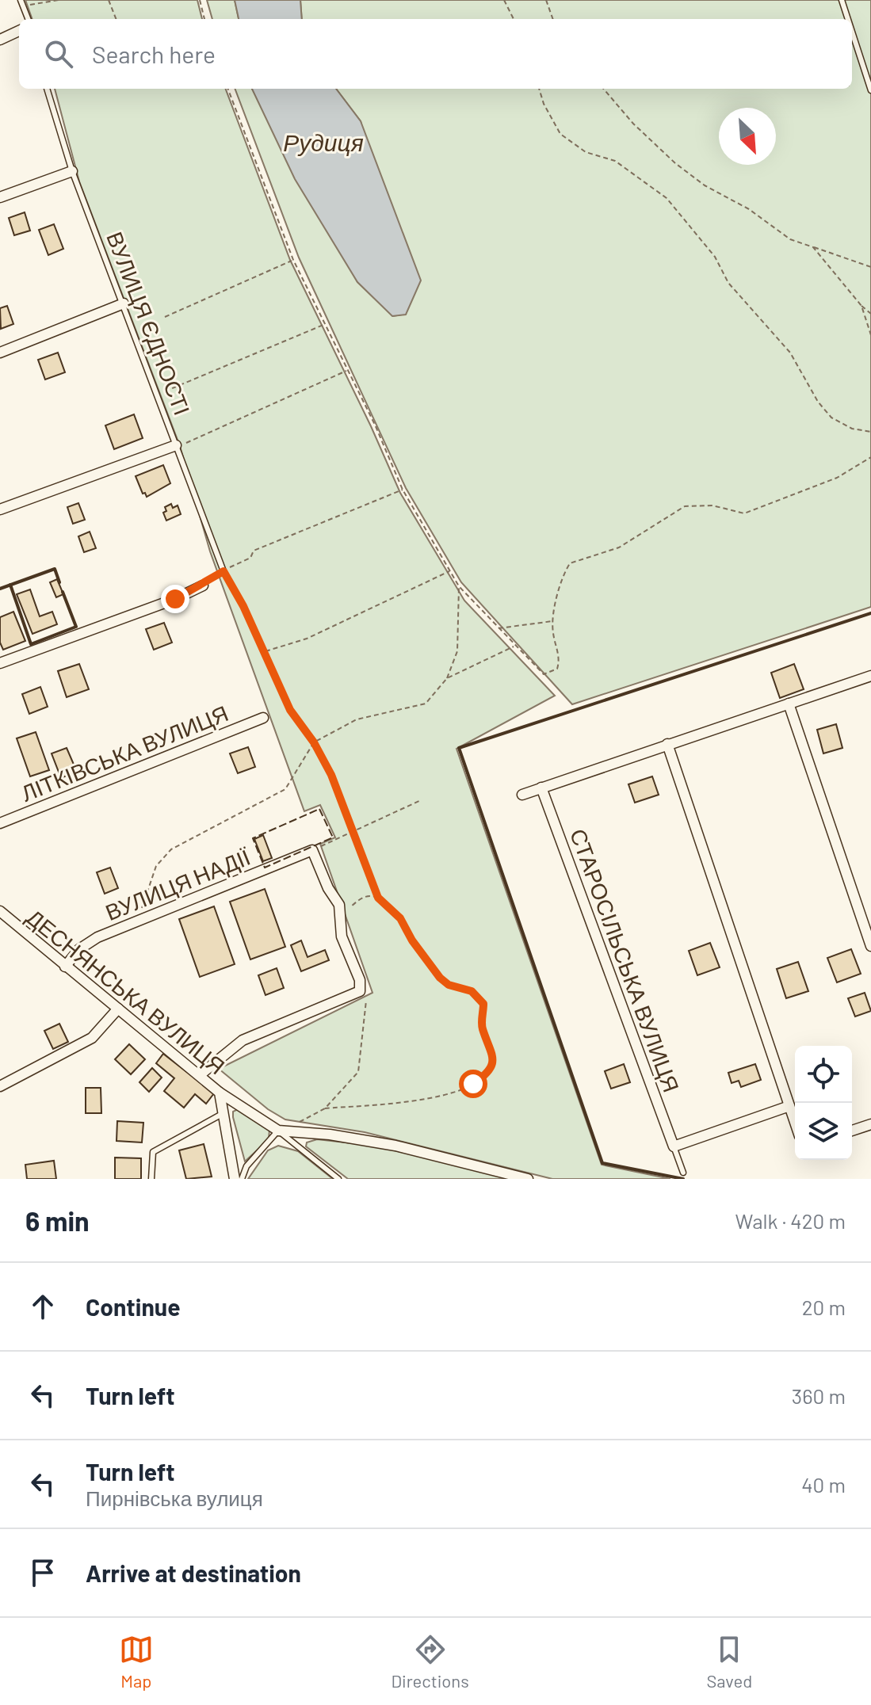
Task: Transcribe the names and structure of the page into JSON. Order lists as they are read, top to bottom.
{
  "streets": {
    "street": [
      "ЛІТКІВСЬКА ВУЛИЦЯ",
      "ВУЛИЦЯ НАДІЇ",
      "СТАРОСІЛЬСЬКА ВУЛИЦЯ",
      "ДЕСНЯНСЬКА ВУЛИЦЯ"
    ],
    "lane": ["ВУЛИЦЯ ЄДНОСТІ"]
  },
  "crossings": [
    ["ВУЛИЦЯ НАДІЇ", "ДЕСНЯНСЬКА ВУЛИЦЯ"]
  ],
  "water": ["Рудиця"],
  "north": "bottom right",
  "page": {
    "search": "Search here",
    "heading": ["6 min", "Walk · 420 m"],
    "list": [
      ["Continue", "20 m"],
      ["Turn left", "360 m"],
      ["Turn left", "Пирнівська вулиця", "40 m"],
      "Arrive at destination"
    ],
    "nav": ["Map", "Directions", "Saved"]
  }
}
